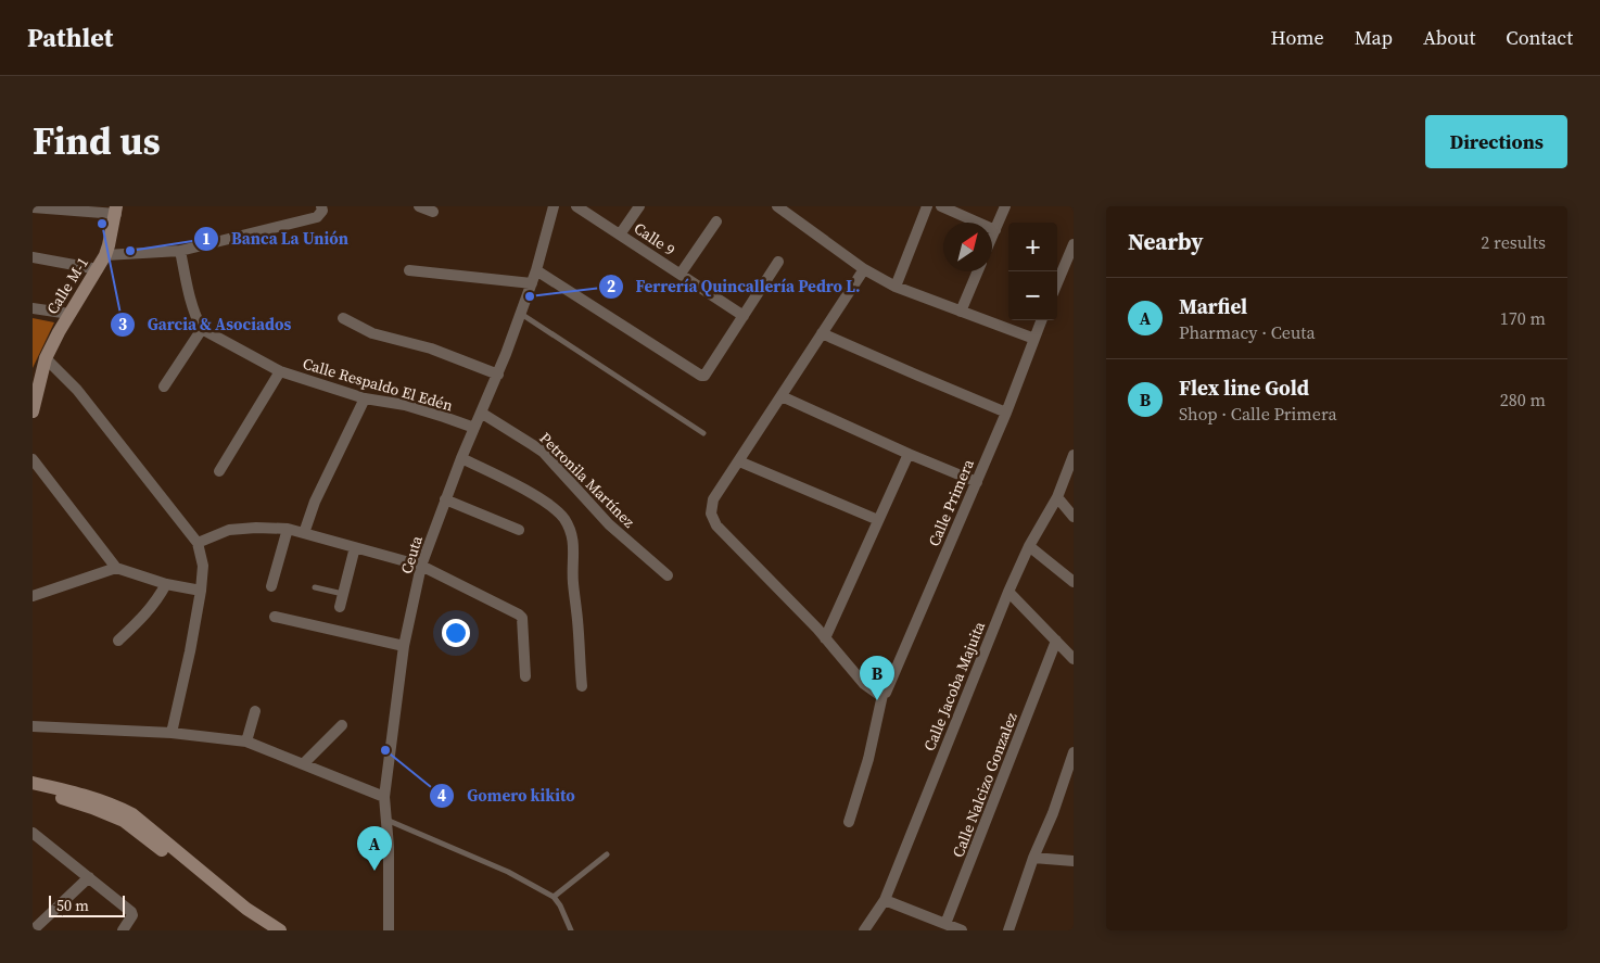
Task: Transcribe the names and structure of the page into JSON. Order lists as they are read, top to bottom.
{
  "streets": {
    "street": [
      "Calle 9",
      "Calle M-1",
      "Calle Respaldo El Edén",
      "Petronila Martínez",
      "Calle Primera",
      "Ceuta",
      "Calle Jacoba Majuita",
      "Calle Nalcizo Gonzalez"
    ]
  },
  "crossings": [
    ["Calle Respaldo El Edén", "Ceuta"],
    ["Petronila Martínez", "Ceuta"]
  ],
  "places": [
    "Garcia & Asociados",
    "Banca La Unión",
    "Ferrería Quincallería Pedro L.",
    "Gomero kikito"
  ],
  "scale_bar": "50 m",
  "north": "top right",
  "page": {
    "header": "Pathlet",
    "nav": [
      "Home",
      "Map",
      "About",
      "Contact"
    ],
    "title": "Find us",
    "buttons": "Directions",
    "heading": ["Nearby", "2 results"],
    "map_buttons": ["+", "−"],
    "list": [
      {
        "mark": "A",
        "name": "Marfiel",
        "note": "Pharmacy · Ceuta",
        "value": "170 m"
      },
      {
        "mark": "B",
        "name": "Flex line Gold",
        "note": "Shop · Calle Primera",
        "value": "280 m"
      }
    ],
    "pins": ["B", "A"],
    "scale": "50 m"
  }
}
